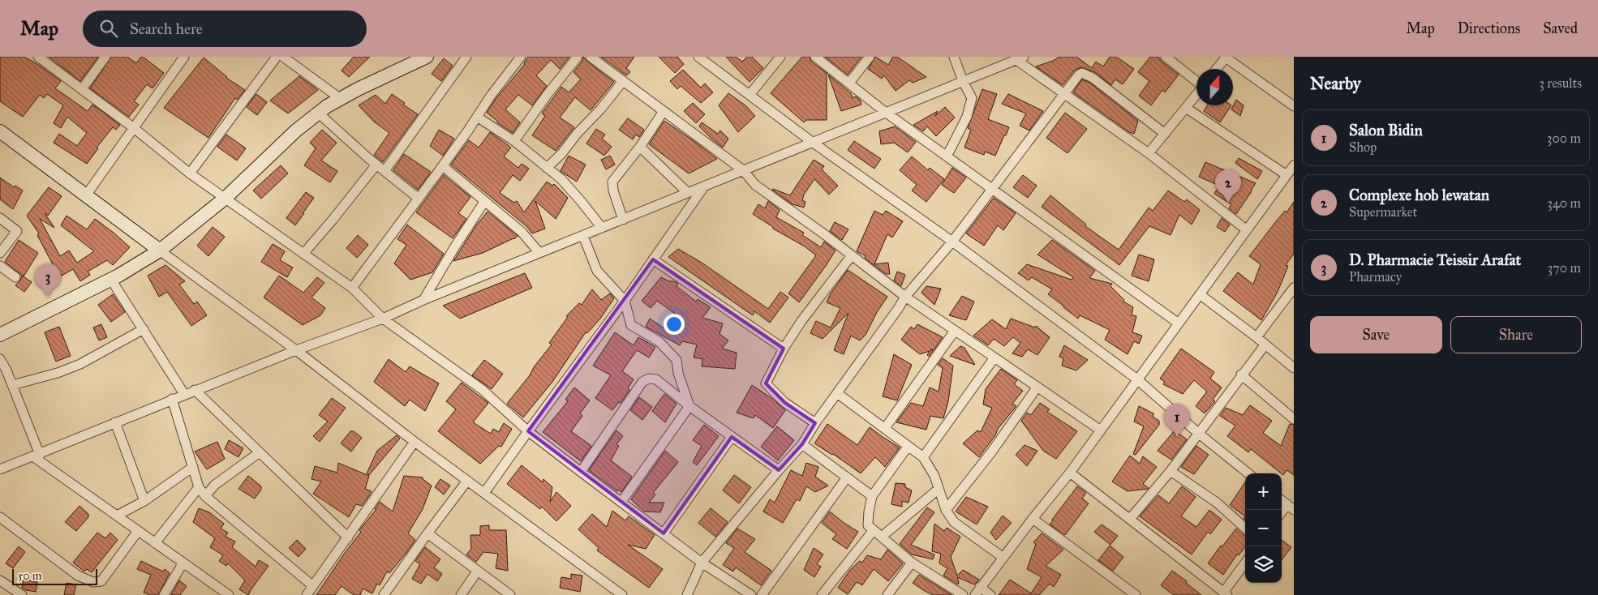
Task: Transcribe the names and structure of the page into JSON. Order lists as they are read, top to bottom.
{
  "scale_bar": "50 m",
  "north": "top",
  "page": {
    "header": "Map",
    "search": "Search here",
    "nav": ["Map", "Directions", "Saved"],
    "heading": ["Nearby", "3 results"],
    "list": [
      {
        "mark": "1",
        "name": "Salon Bidin",
        "note": "Shop",
        "value": "300 m"
      },
      {
        "mark": "2",
        "name": "Complexe hob lewatan",
        "note": "Supermarket",
        "value": "340 m"
      },
      {
        "mark": "3",
        "name": "D. Pharmacie Teissir Arafat",
        "note": "Pharmacy",
        "value": "370 m"
      }
    ],
    "pins": ["2", "3", "1"],
    "buttons": ["Save", "Share"],
    "map_buttons": ["+", "−"],
    "scale": "50 m"
  }
}
